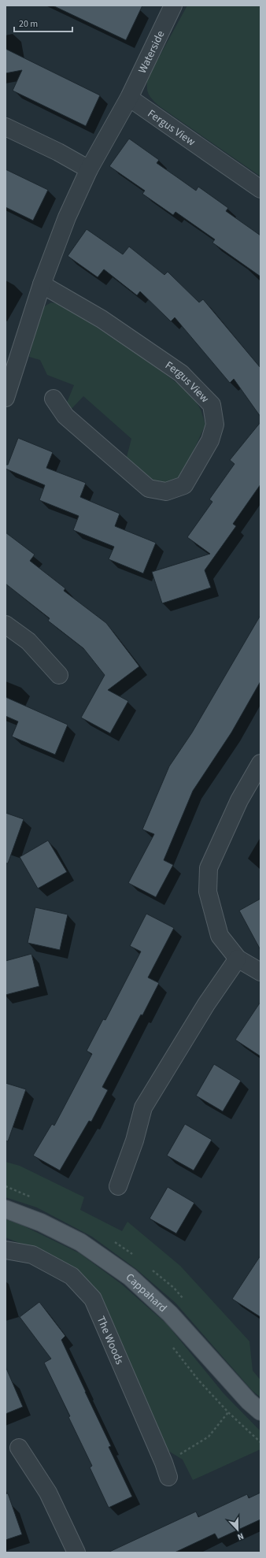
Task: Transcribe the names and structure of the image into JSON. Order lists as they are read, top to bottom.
{
  "streets": {
    "main road": ["Cappahard"],
    "street": ["Waterside", "Fergus View", "The Woods"]
  },
  "crossings": [
    ["Waterside", "Fergus View"]
  ],
  "scale_bar": "20 m",
  "north": "bottom"
}
